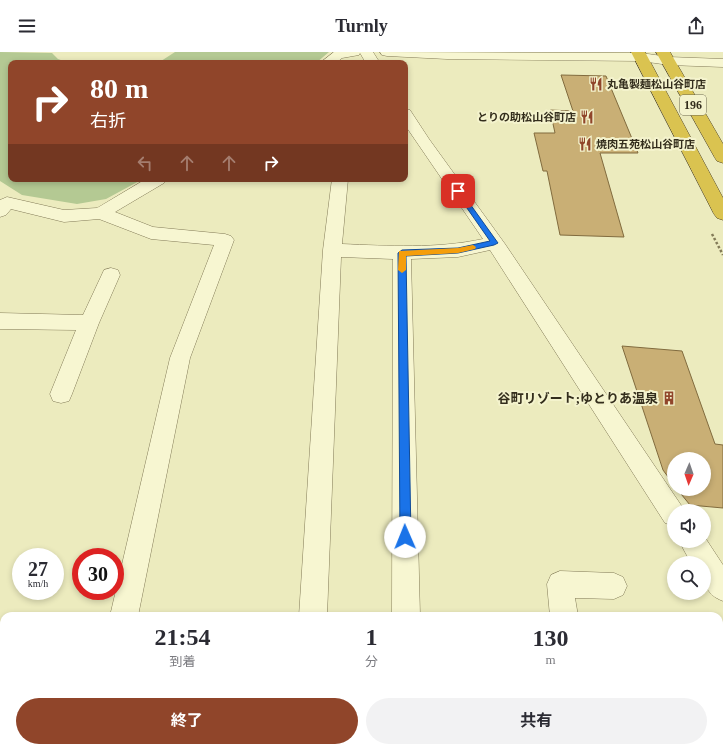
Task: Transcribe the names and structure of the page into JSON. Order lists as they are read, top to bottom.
{
  "streets": {
    "highway": ["196"]
  },
  "places": {
    "restaurant": ["丸亀製麺松山谷町店", "とりの助松山谷町店", "焼肉五苑松山谷町店"],
    "building": ["谷町リゾート;ゆとりあ温泉"]
  },
  "north": "bottom",
  "page": {
    "header": "Turnly",
    "turn": ["80 m", "右折"],
    "speed": "27 km/h",
    "limit": "30",
    "eta": [
      "21:54",
      "到着",
      "1",
      "分",
      "130",
      "m"
    ],
    "buttons": ["終了", "共有"]
  }
}
